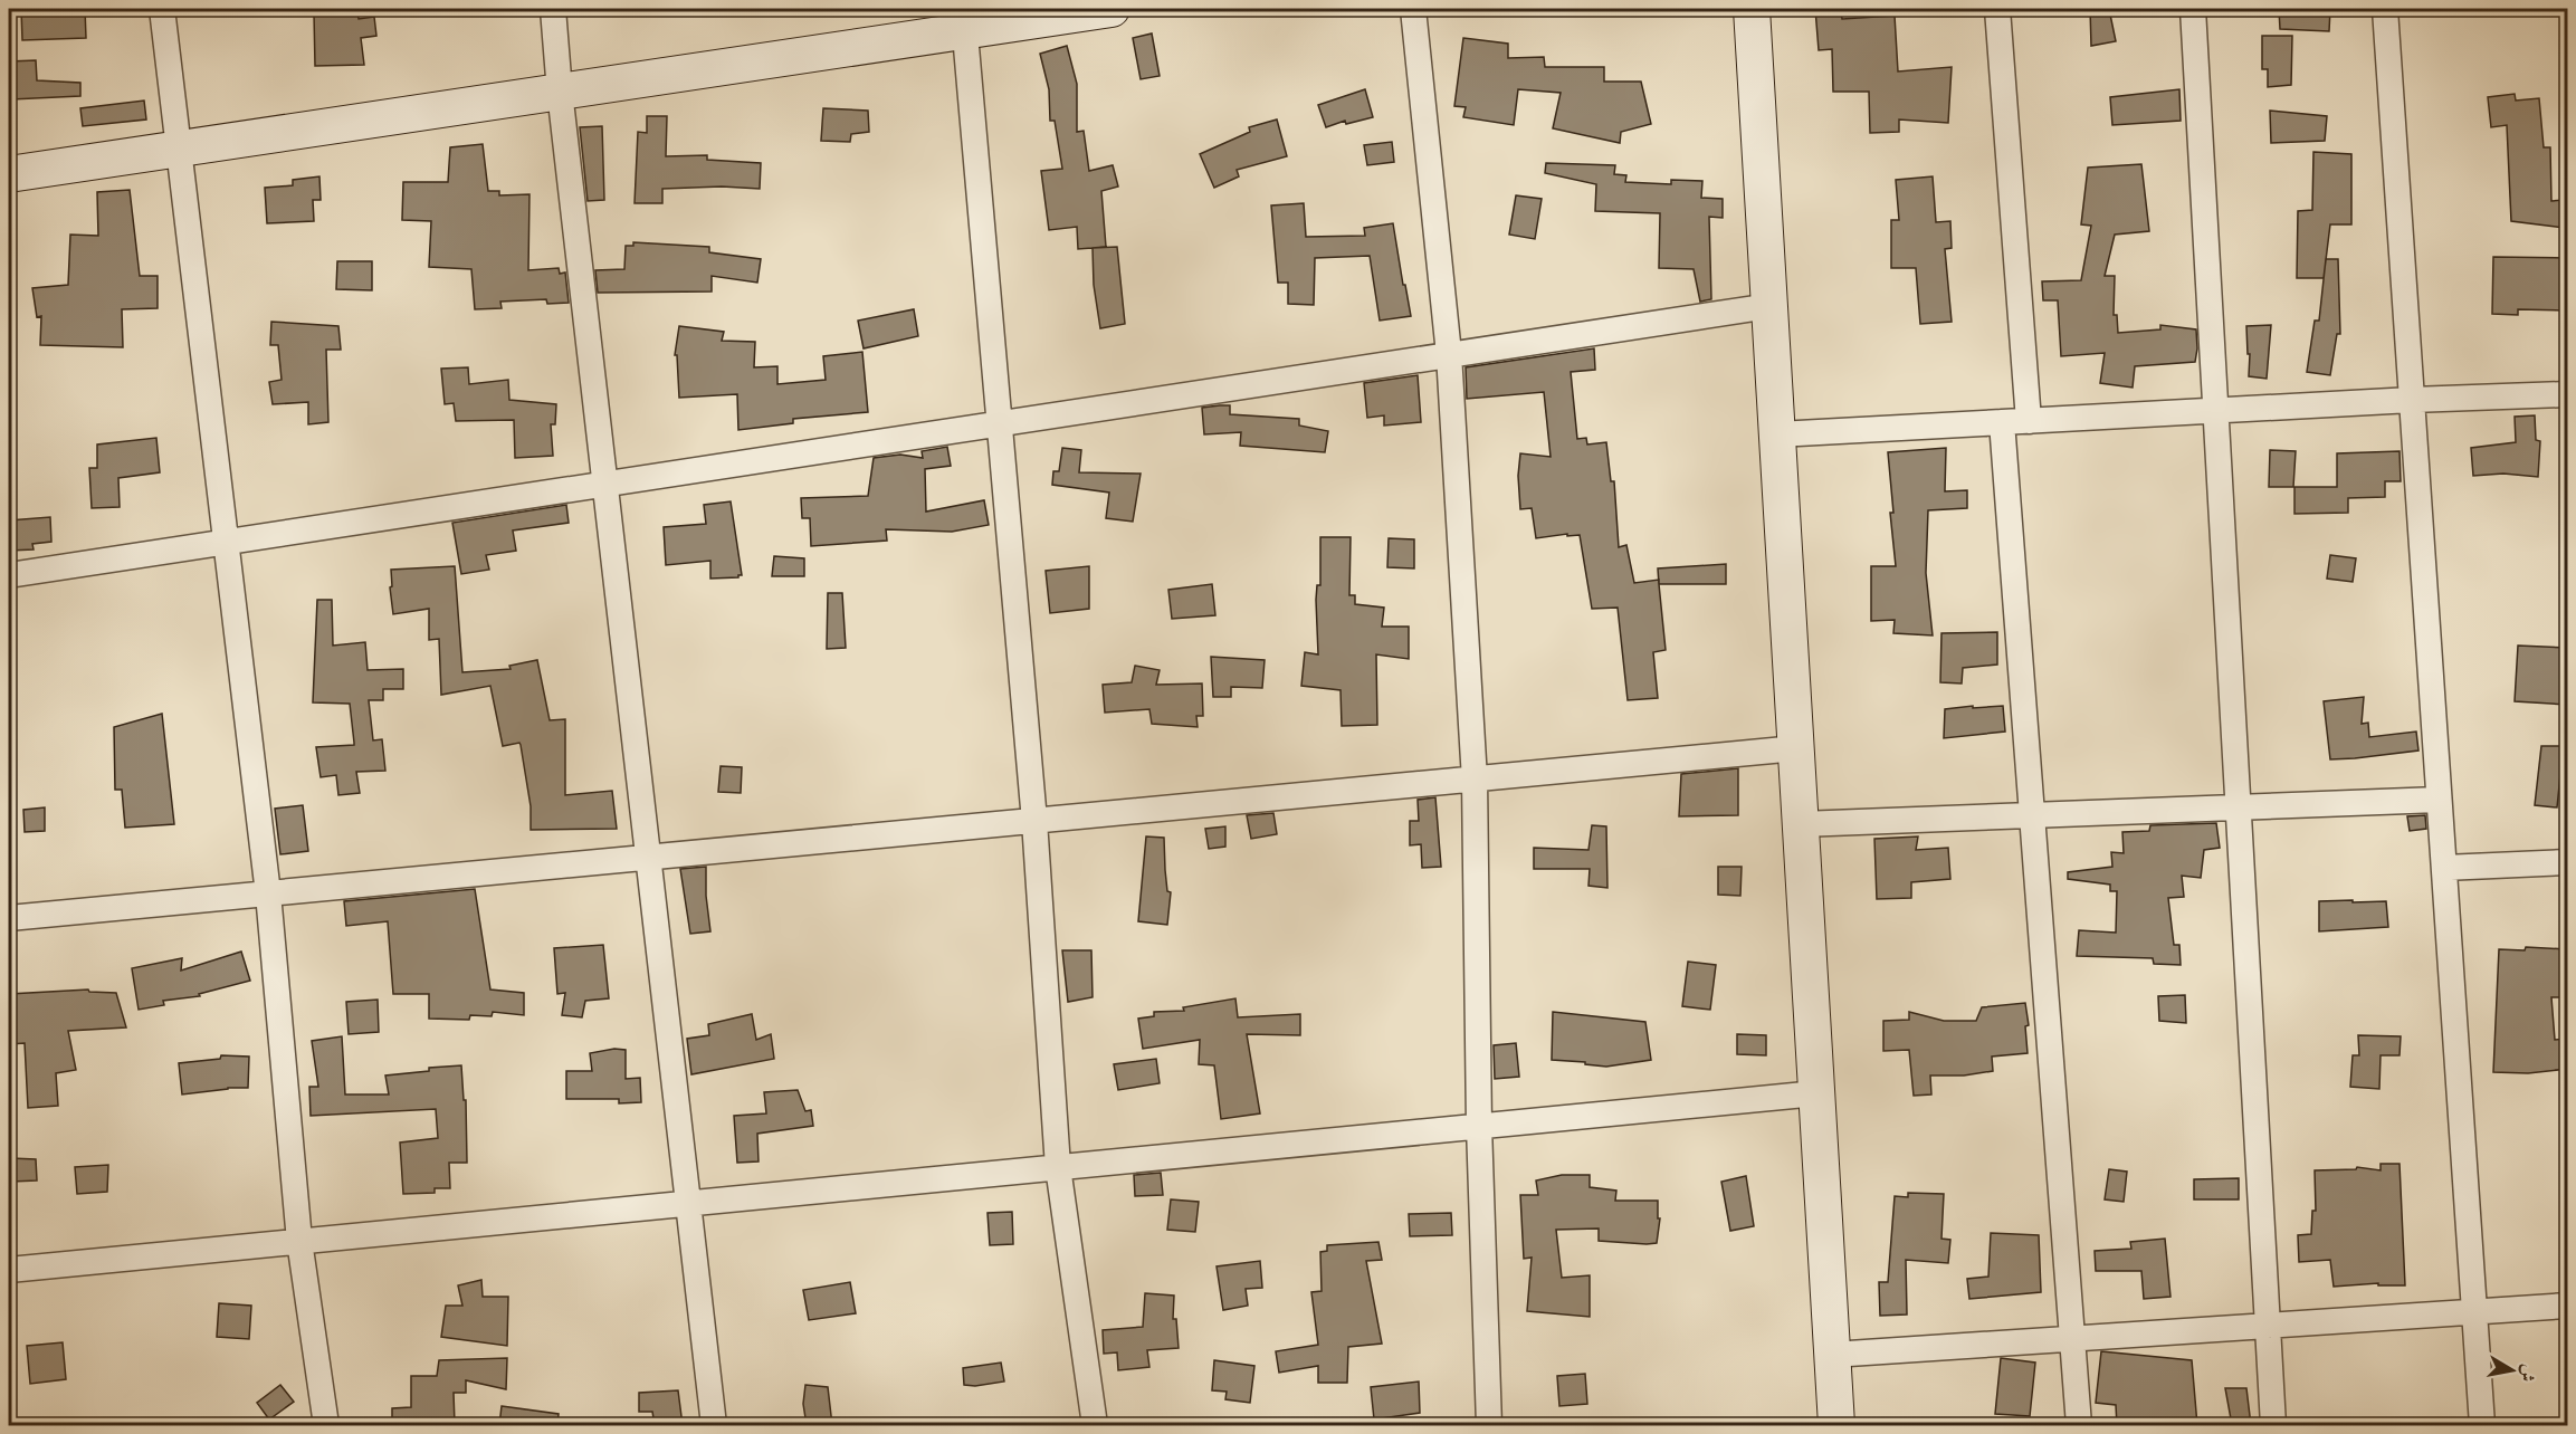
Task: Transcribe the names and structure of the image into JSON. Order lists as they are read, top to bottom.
{
  "north": "right"
}
